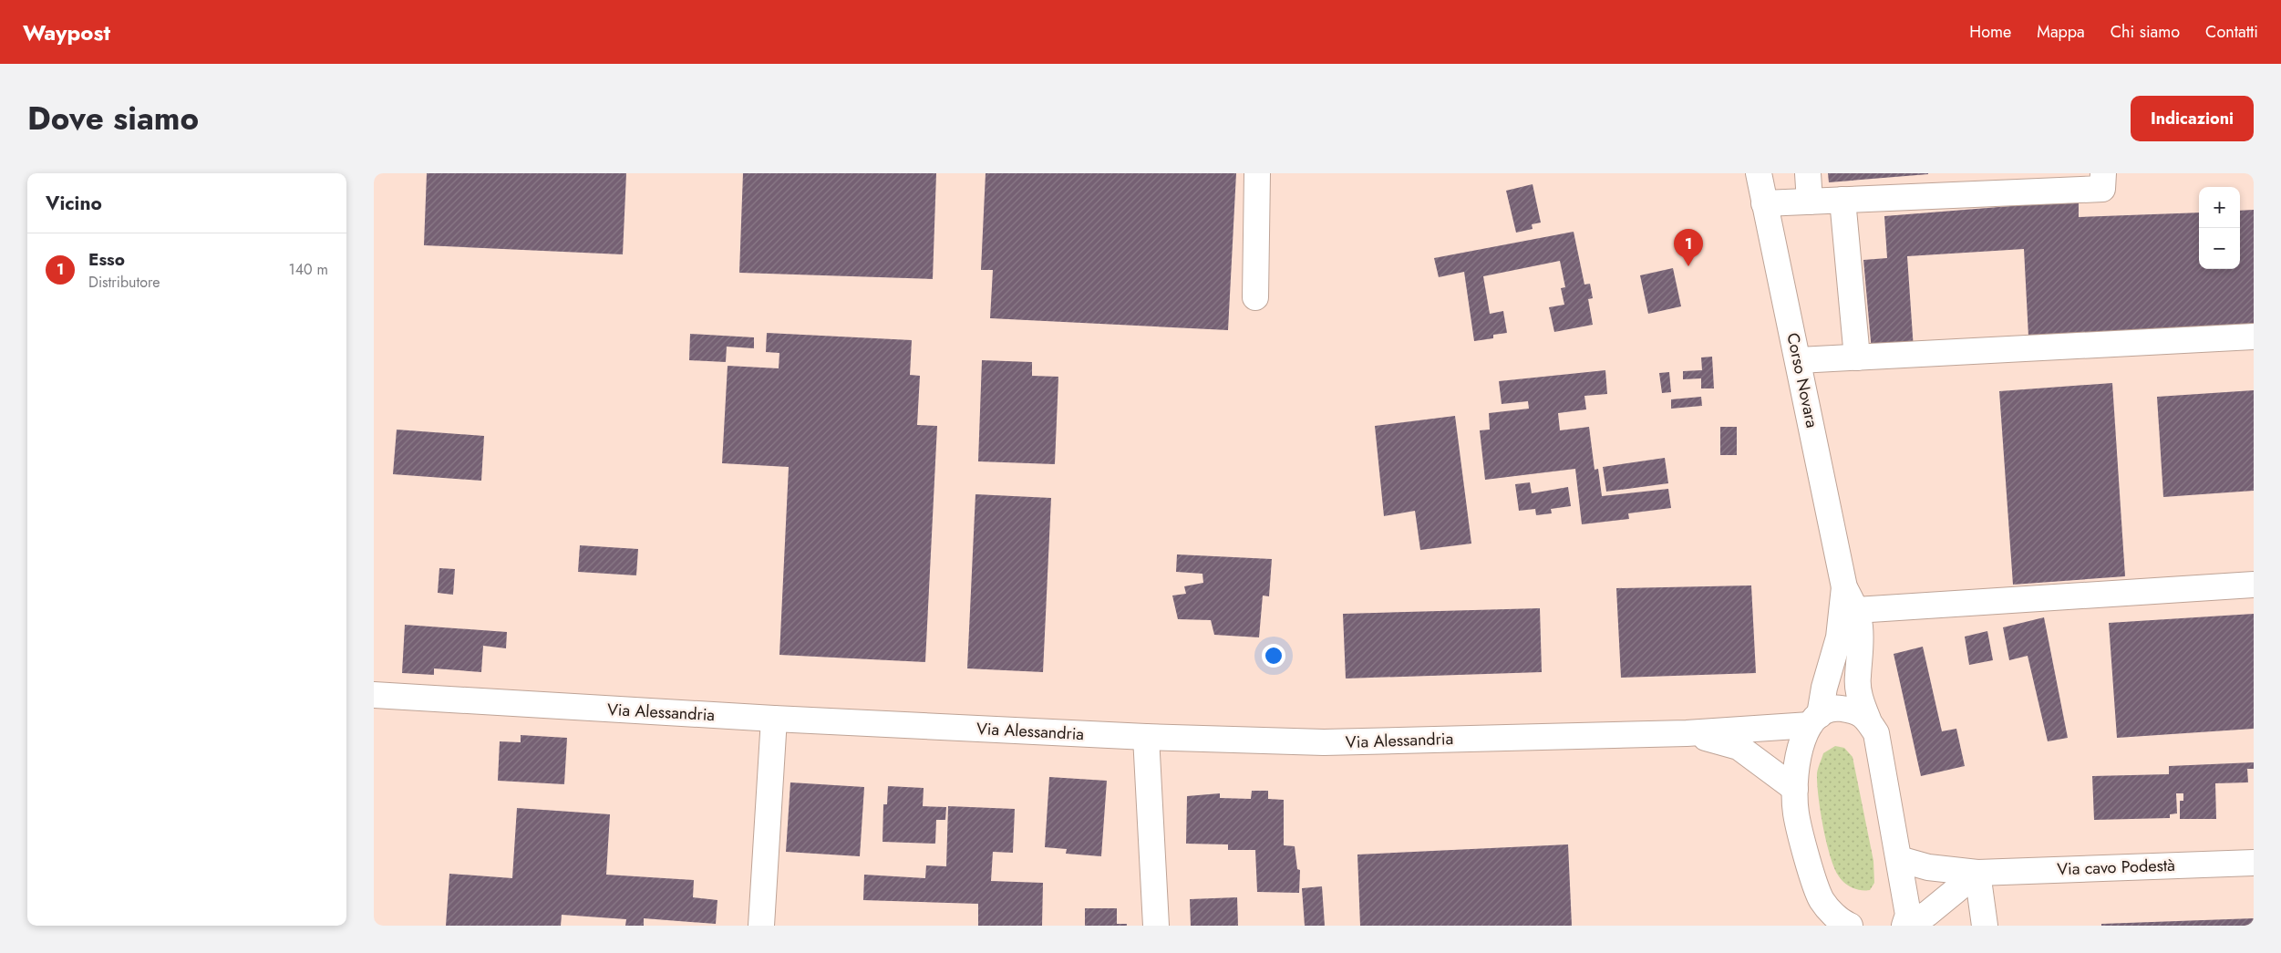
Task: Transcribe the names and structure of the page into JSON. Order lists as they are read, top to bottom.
{
  "streets": {
    "street": ["Corso Novara", "Via Alessandria", "Via cavo Podestà"]
  },
  "crossings": [
    ["Corso Novara", "Via Alessandria"],
    ["Corso Novara", "Via cavo Podestà"]
  ],
  "page": {
    "header": "Waypost",
    "nav": [
      "Home",
      "Mappa",
      "Chi siamo",
      "Contatti"
    ],
    "title": "Dove siamo",
    "buttons": "Indicazioni",
    "heading": "Vicino",
    "map_buttons": ["+", "−"],
    "pins": "1",
    "list": [
      {
        "mark": "1",
        "name": "Esso",
        "note": "Distributore",
        "value": "140 m"
      }
    ]
  }
}
